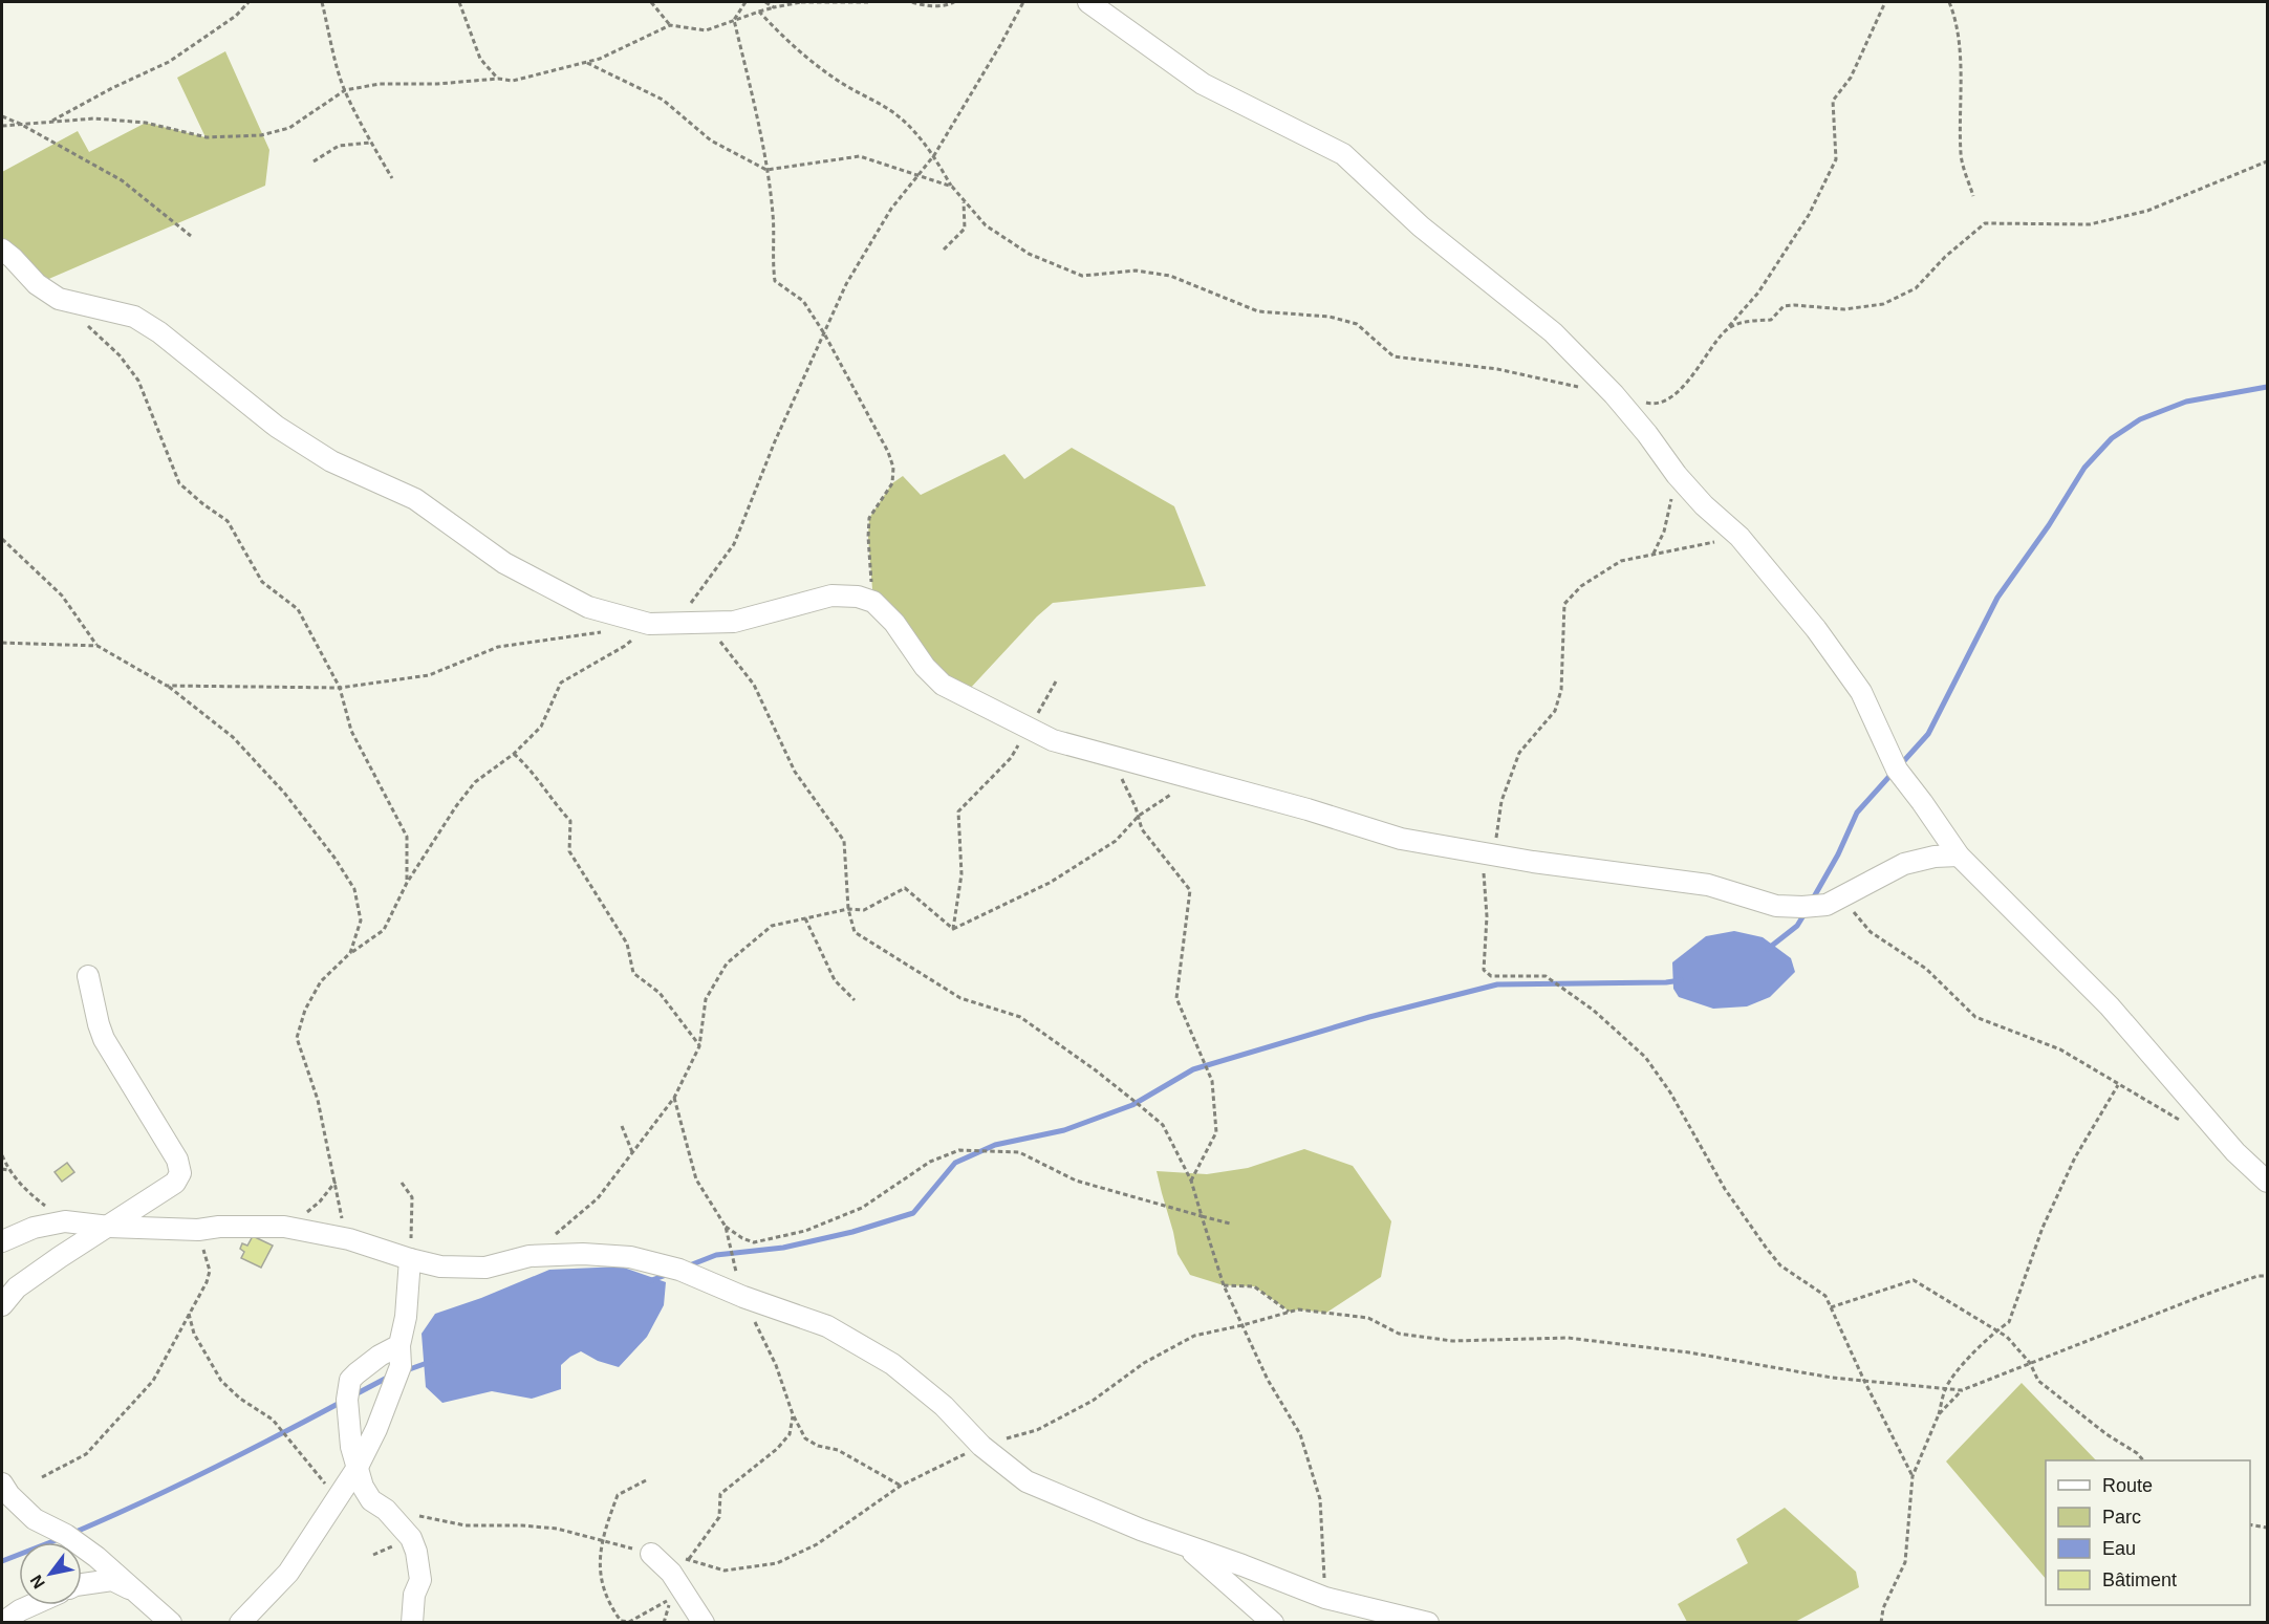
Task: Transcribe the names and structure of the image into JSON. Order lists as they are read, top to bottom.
{
  "legend": [
    "Route",
    "Parc",
    "Eau",
    "Bâtiment"
  ],
  "north": "bottom left"
}
